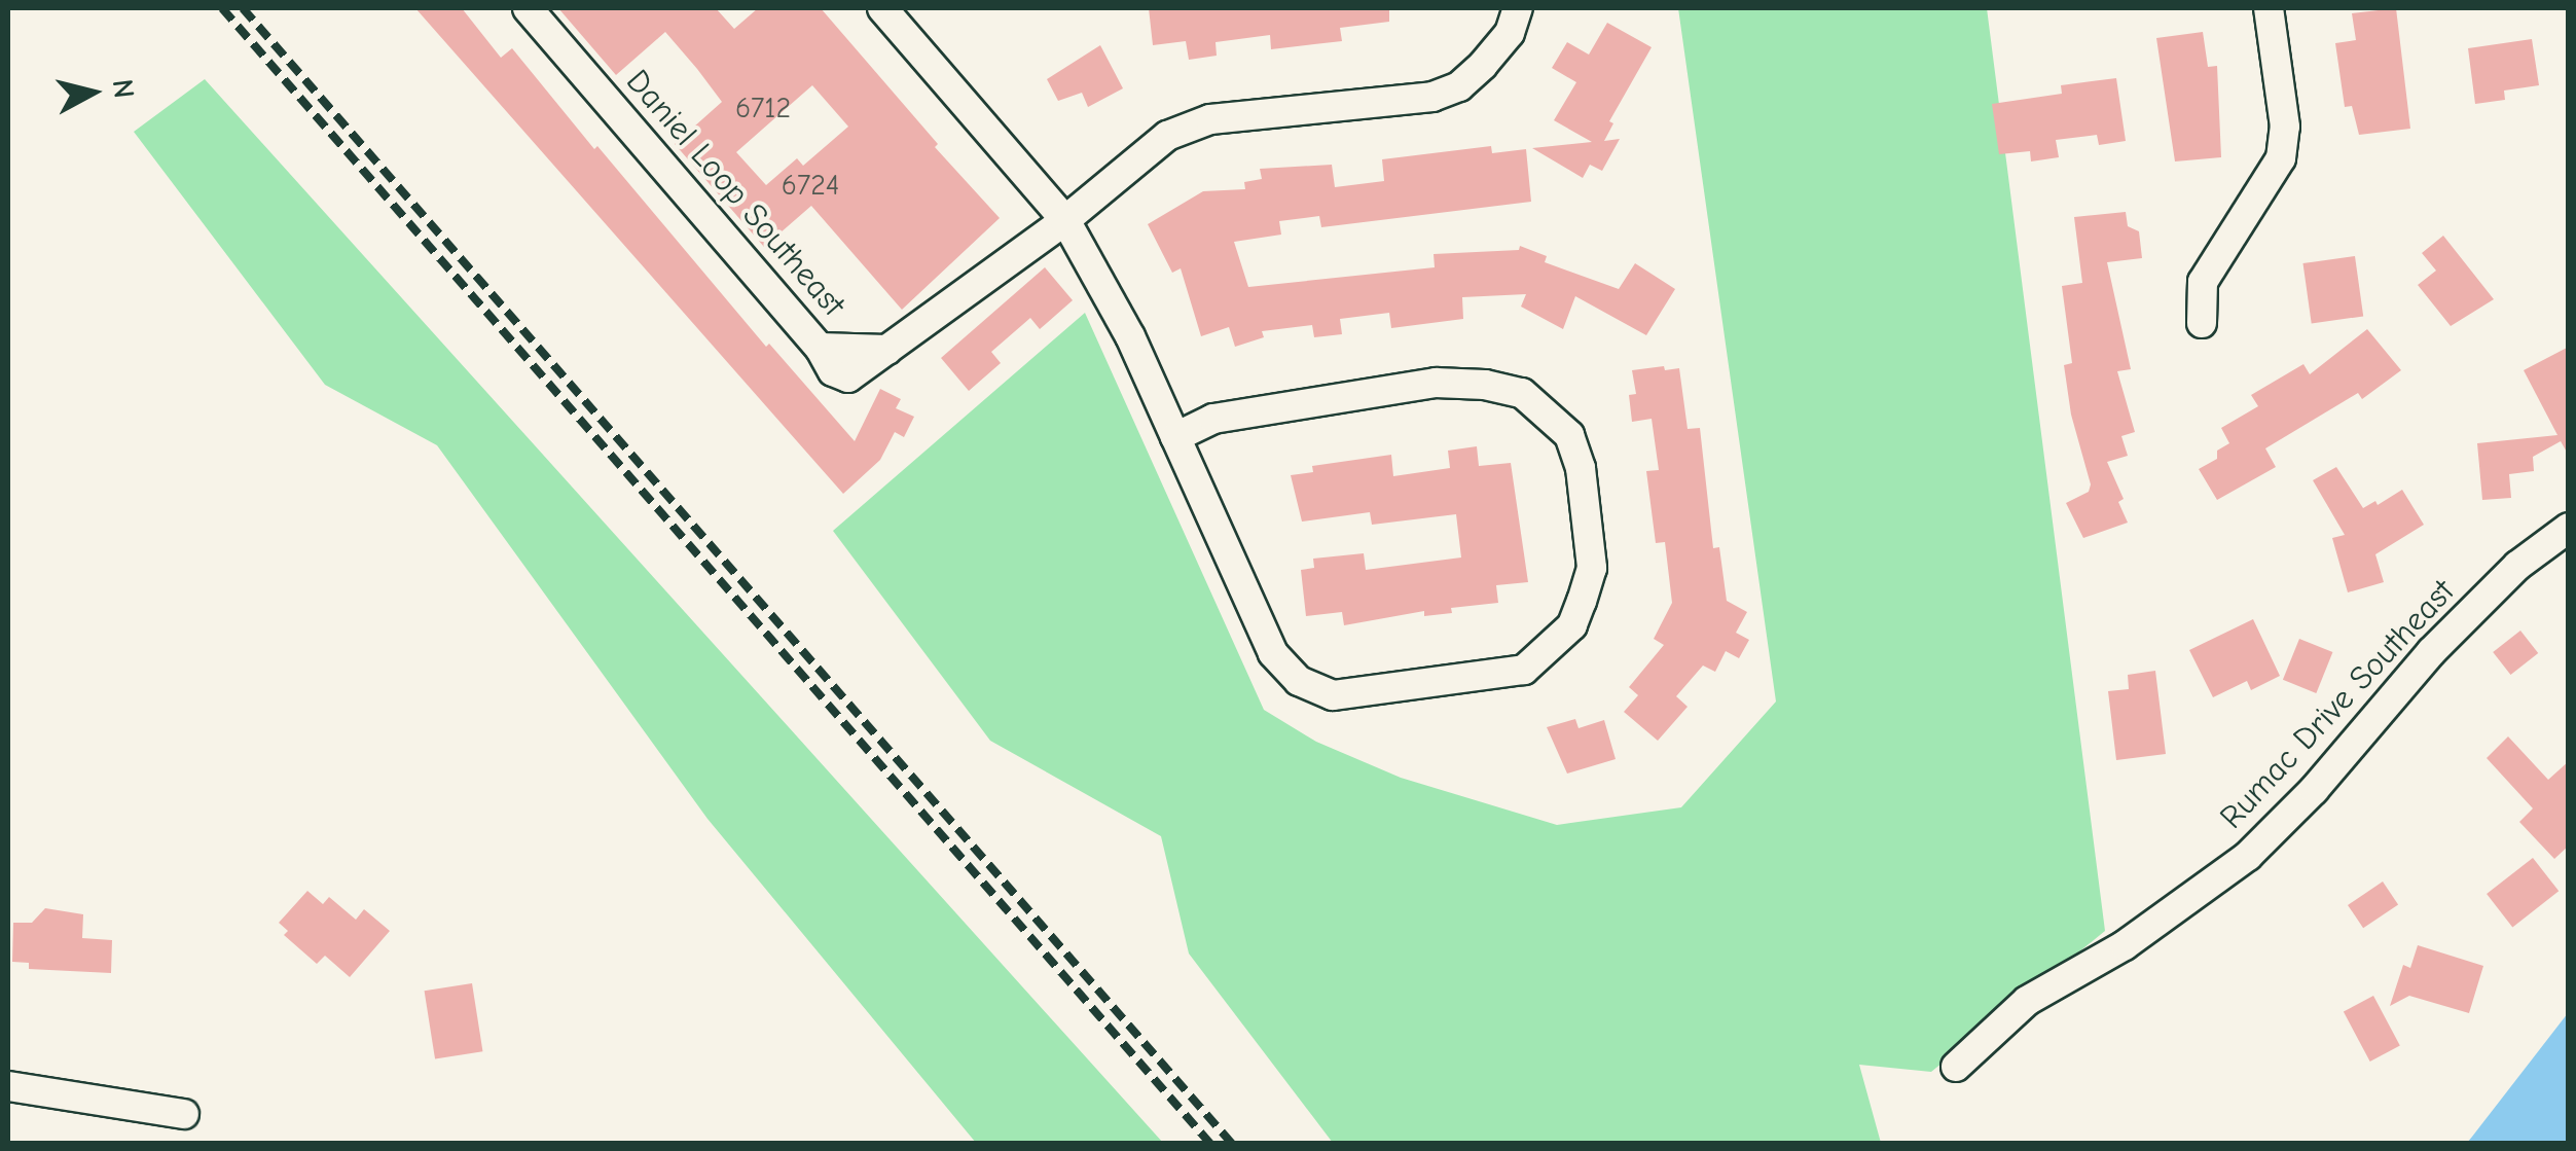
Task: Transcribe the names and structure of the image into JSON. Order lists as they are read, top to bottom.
{
  "streets": {
    "street": ["Daniel Loop Southeast", "Rumac Drive Southeast"]
  },
  "house_numbers": ["6712", "6724"],
  "north": "right"
}
